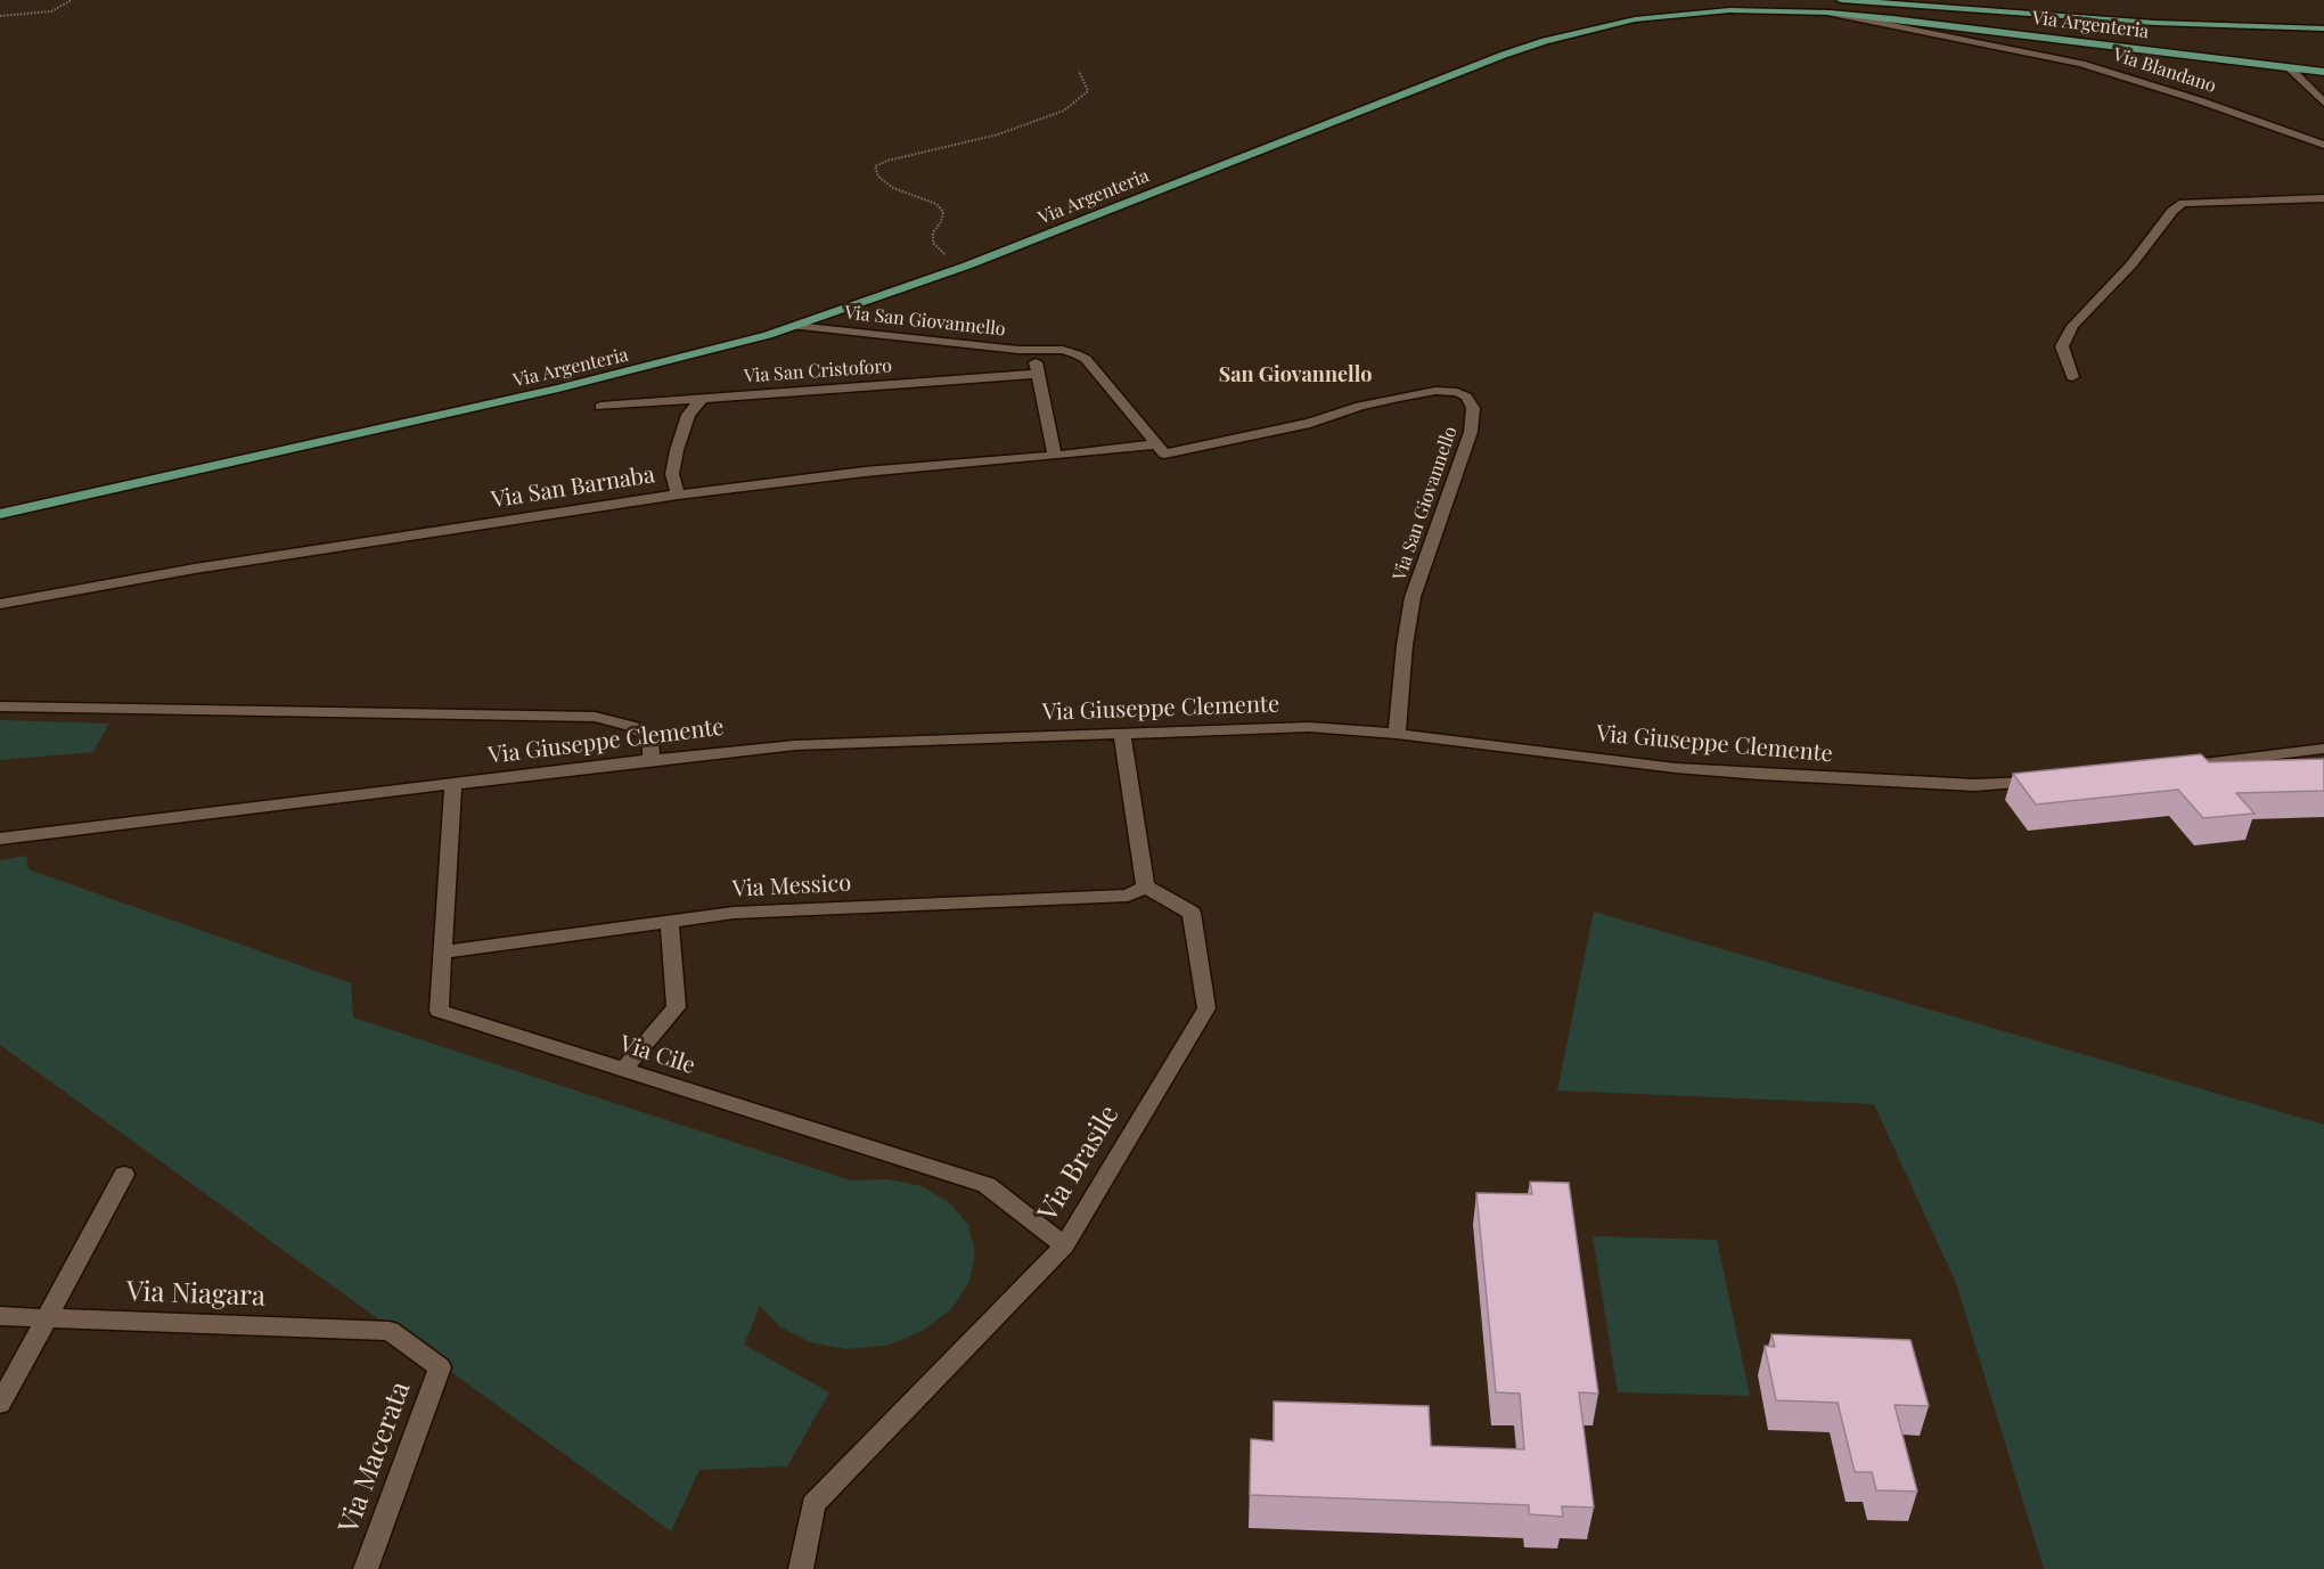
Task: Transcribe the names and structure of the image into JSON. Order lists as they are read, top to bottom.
{
  "streets": {
    "main road": ["Via Argenteria"],
    "street": [
      "Via Blandano",
      "Via San Giovannello",
      "Via San Cristoforo",
      "Via San Barnaba",
      "Via Giuseppe Clemente",
      "Via Messico",
      "Via Cile",
      "Via Brasile",
      "Via Niagara",
      "Via Macerata"
    ]
  },
  "crossings": [
    ["Via Argenteria", "Via Blandano"],
    ["Via Argenteria", "Via San Giovannello"],
    ["Via San Giovannello", "Via San Barnaba"],
    ["Via San Giovannello", "Via Giuseppe Clemente"],
    ["Via Giuseppe Clemente", "Via Cile"],
    ["Via Messico", "Via Cile"],
    ["Via Messico", "Via Brasile"],
    ["Via Cile", "Via Brasile"],
    ["Via Niagara", "Via Macerata"]
  ],
  "districts": ["San Giovannello"]
}
